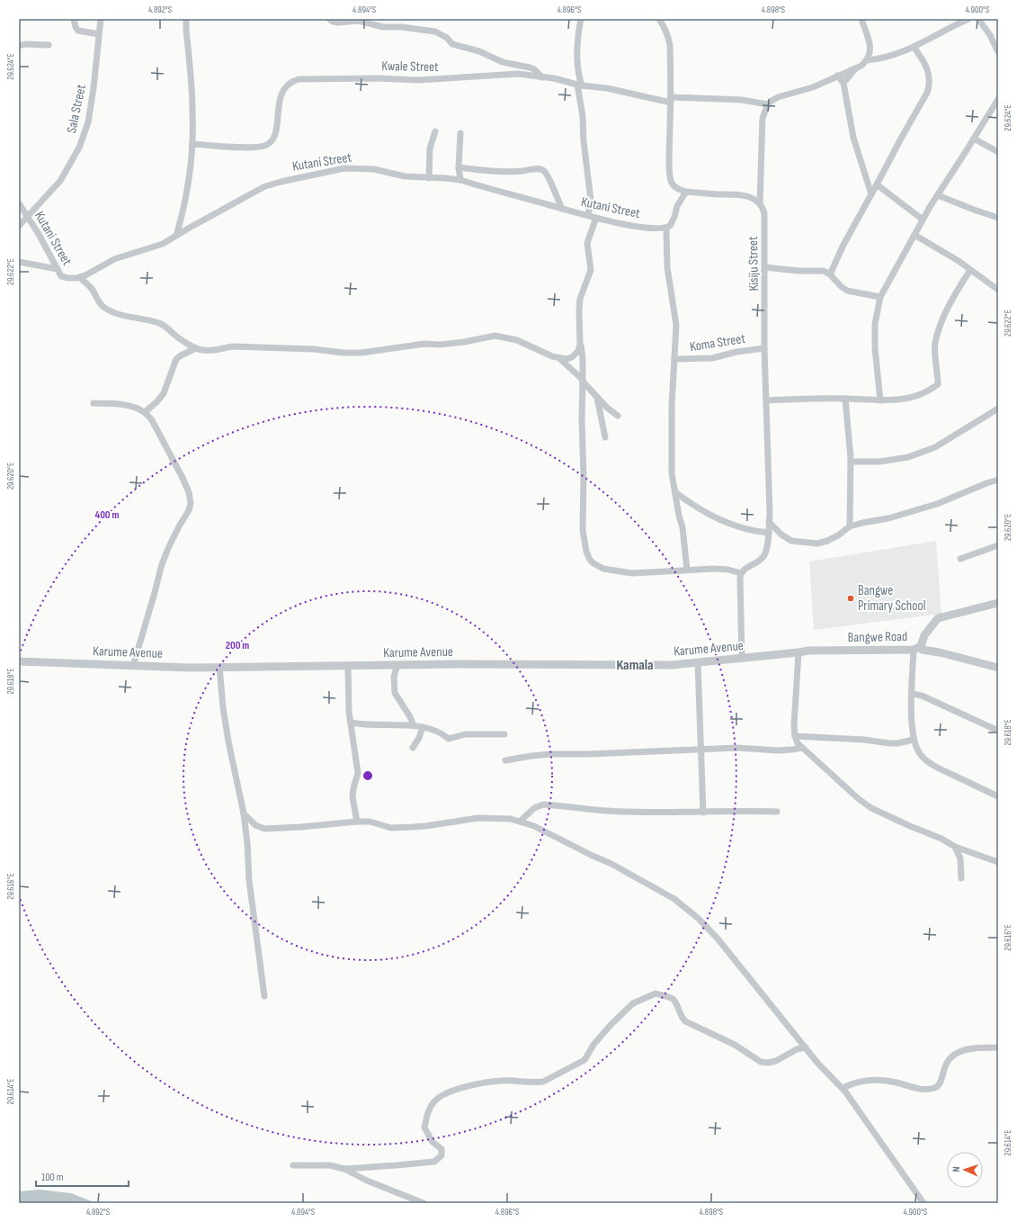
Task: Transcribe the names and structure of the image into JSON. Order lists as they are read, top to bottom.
{
  "streets": {
    "street": [
      "Kwale Street",
      "Sala Street",
      "Kutani Street",
      "Kisiju Street",
      "Koma Street",
      "Bangwe Road",
      "Karume Avenue"
    ]
  },
  "crossings": [
    ["Kwale Street", "Kisiju Street"],
    ["Sala Street", "Kutani Street"],
    ["Kisiju Street", "Koma Street"],
    ["Bangwe Road", "Karume Avenue"]
  ],
  "districts": ["Kamala"],
  "places": ["Bangwe Primary School"],
  "scale_bar": "100 m",
  "north": "left",
  "coordinates": [
    "4.892°S",
    "4.894°S",
    "4.896°S",
    "4.898°S",
    "4.900°S",
    "29.624°E",
    "29.622°E",
    "29.620°E",
    "29.618°E",
    "29.616°E",
    "29.614°E"
  ],
  "rings": ["400 m", "200 m"]
}
